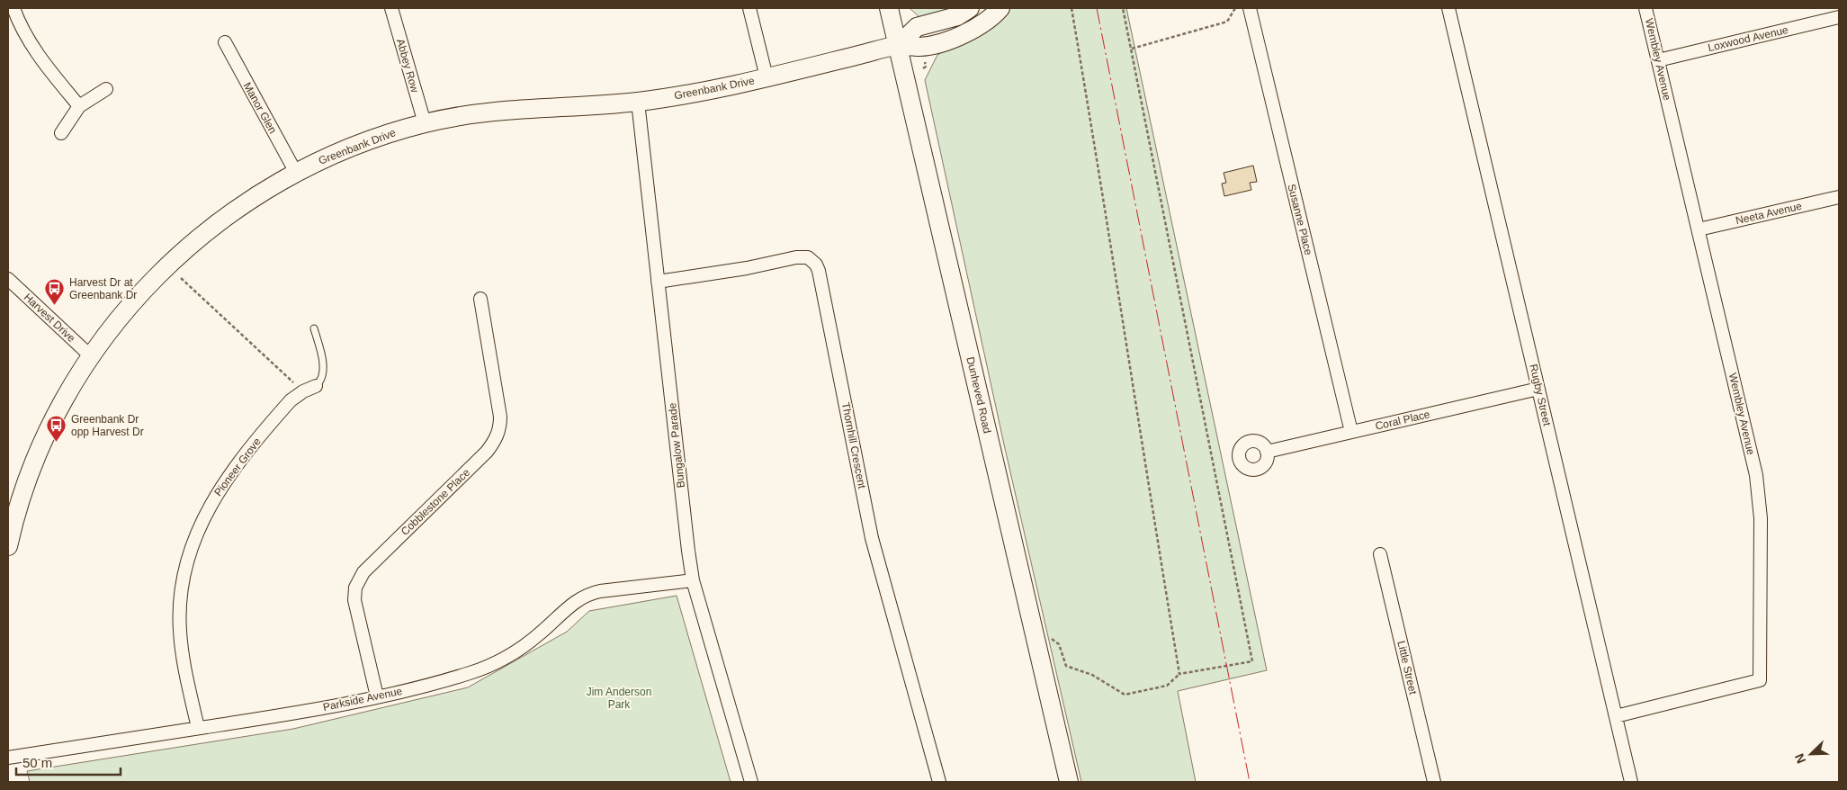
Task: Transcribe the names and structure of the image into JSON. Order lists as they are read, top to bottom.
{
  "streets": {
    "street": [
      "Loxwood Avenue",
      "Wembley Avenue",
      "Abbey Row",
      "Greenbank Drive",
      "Manor Glen",
      "Neeta Avenue",
      "Susanne Place",
      "Harvest Drive",
      "Dunheved Road",
      "Rugby Street",
      "Coral Place",
      "Bungalow Parade",
      "Thornhill Crescent",
      "Pioneer Grove",
      "Cobblestone Place",
      "Little Street",
      "Parkside Avenue"
    ]
  },
  "crossings": [
    ["Loxwood Avenue", "Wembley Avenue"],
    ["Wembley Avenue", "Neeta Avenue"],
    ["Wembley Avenue", "Rugby Street"],
    ["Abbey Row", "Greenbank Drive"],
    ["Greenbank Drive", "Manor Glen"],
    ["Greenbank Drive", "Harvest Drive"],
    ["Greenbank Drive", "Dunheved Road"],
    ["Greenbank Drive", "Bungalow Parade"],
    ["Susanne Place", "Coral Place"],
    ["Rugby Street", "Coral Place"],
    ["Bungalow Parade", "Thornhill Crescent"],
    ["Bungalow Parade", "Parkside Avenue"],
    ["Pioneer Grove", "Parkside Avenue"],
    ["Cobblestone Place", "Parkside Avenue"]
  ],
  "parks": ["Jim Anderson Park"],
  "places": {
    "bus stop": ["Harvest Dr at Greenbank Dr", "Greenbank Dr opp Harvest Dr"]
  },
  "scale_bar": "50 m",
  "north": "bottom left"
}
